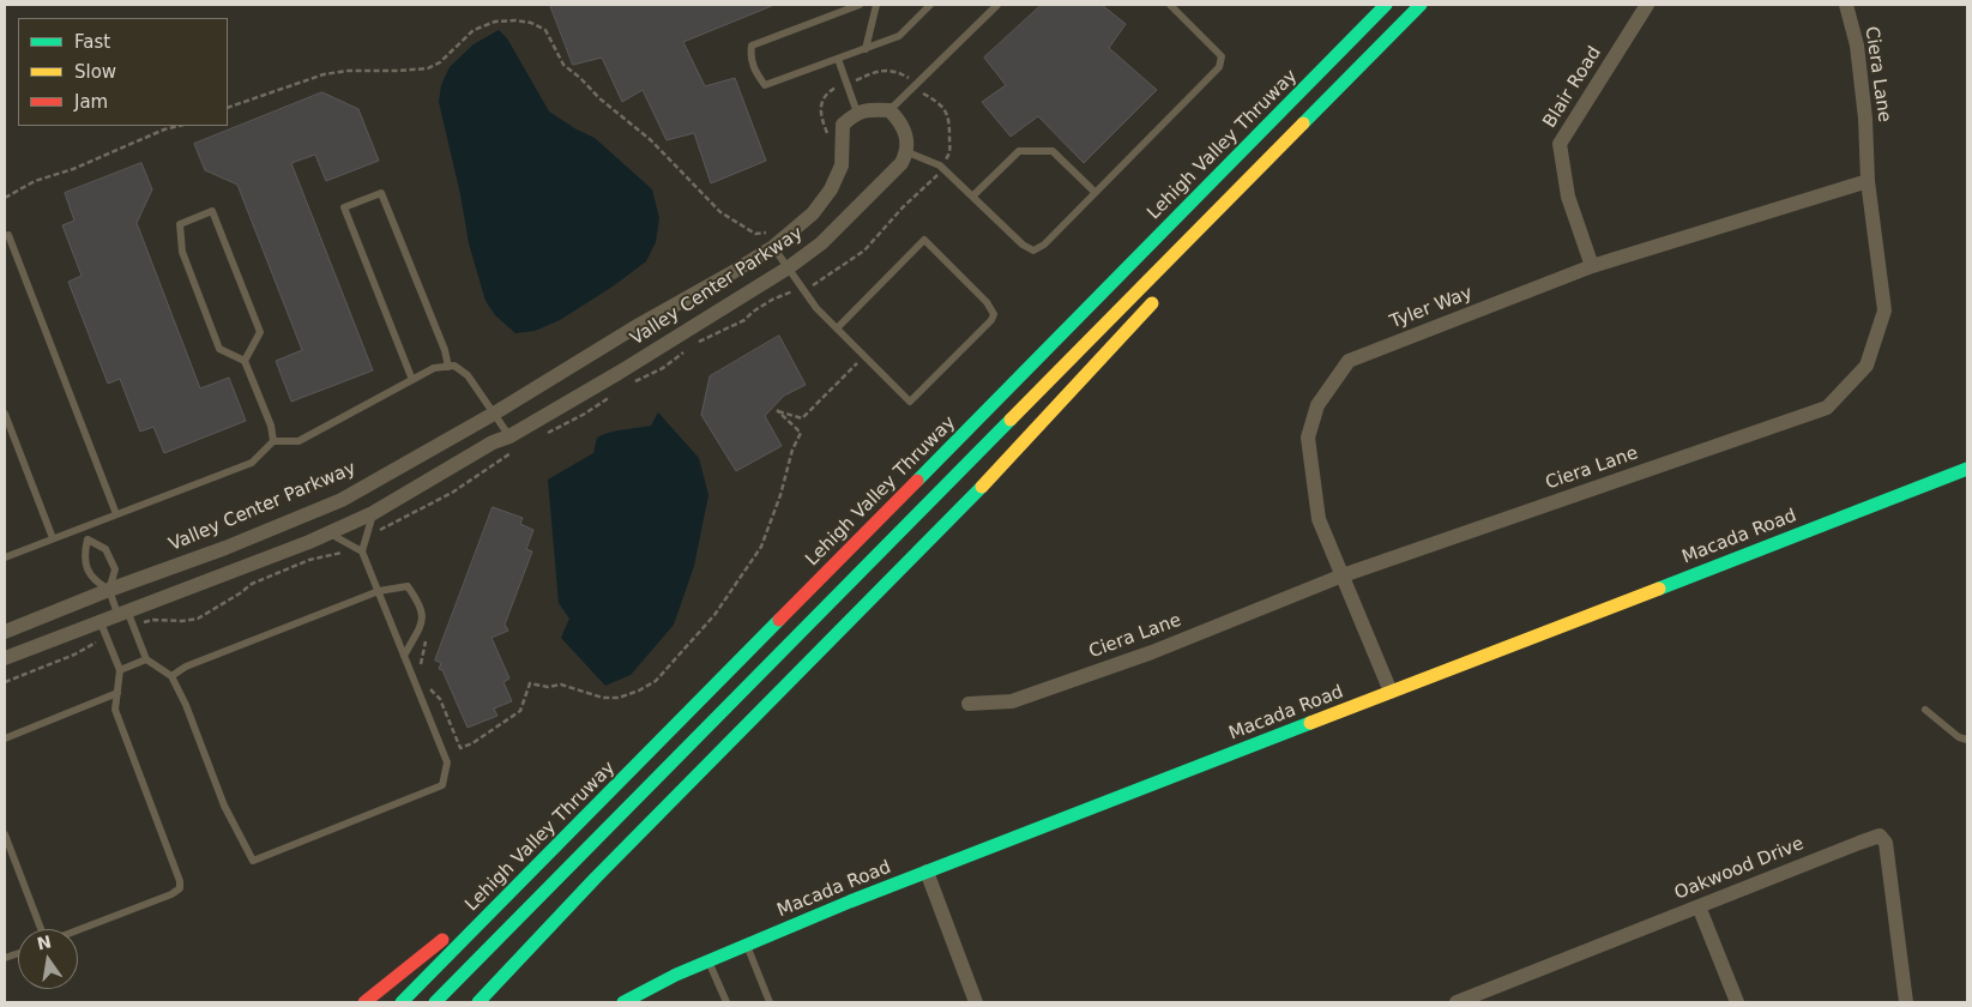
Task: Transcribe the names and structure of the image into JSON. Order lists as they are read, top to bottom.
{
  "streets": {
    "main road": ["Lehigh Valley Thruway", "Macada Road"],
    "street": [
      "Ciera Lane",
      "Blair Road",
      "Valley Center Parkway",
      "Tyler Way",
      "Oakwood Drive"
    ]
  },
  "crossings": [
    ["Ciera Lane", "Tyler Way"],
    ["Blair Road", "Tyler Way"],
    ["Tyler Way", "Macada Road"]
  ],
  "legend": ["Fast", "Slow", "Jam"],
  "north": "top"
}
